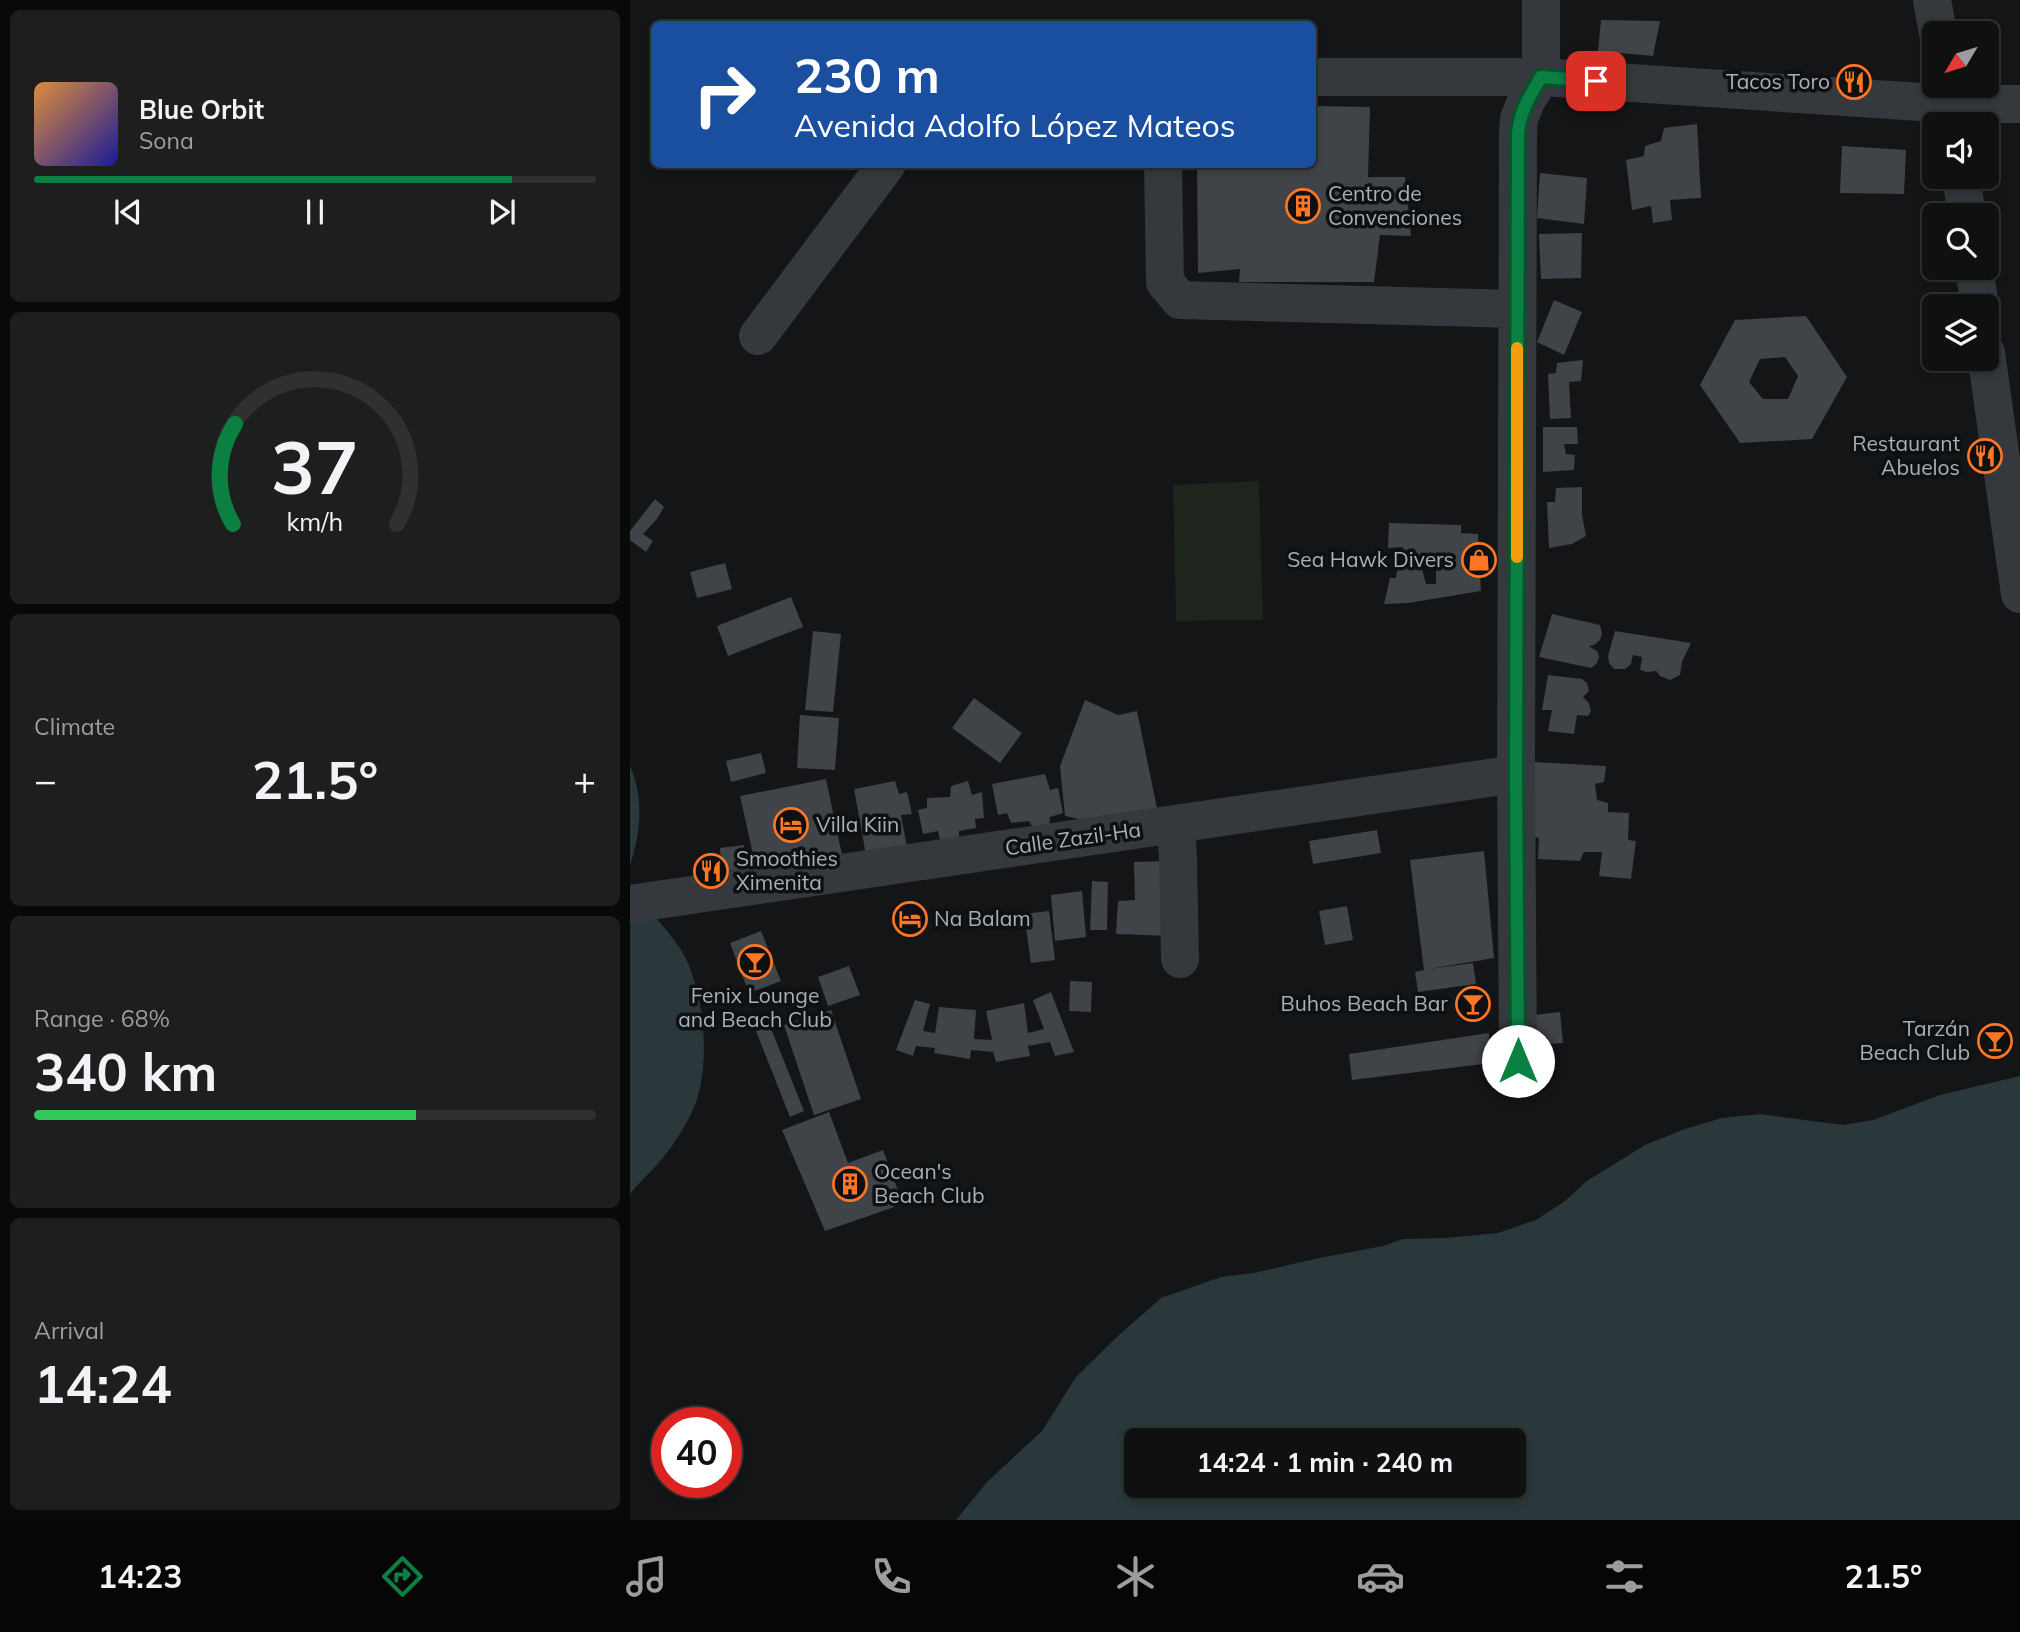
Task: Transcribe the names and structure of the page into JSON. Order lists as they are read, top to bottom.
{
  "streets": {
    "street": ["Calle Zazil-Ha"]
  },
  "places": {
    "restaurant": ["Tacos Toro", "Restaurant Abuelos", "Smoothies Ximenita"],
    "building": ["Centro de Convenciones", "Ocean's Beach Club"],
    "shop": ["Sea Hawk Divers"],
    "hotel": ["Villa Kiin", "Na Balam"],
    "bar": ["Fenix Lounge and Beach Club", "Buhos Beach Bar", "Tarzán Beach Club"]
  },
  "north": "bottom left",
  "page": {
    "turn": ["230 m", "Avenida Adolfo López Mateos"],
    "song": ["Blue Orbit", "Sona"],
    "tile": [
      "Climate",
      ["Range · 68%", "340 km"],
      ["Arrival", "14:24"]
    ],
    "heat": ["−", "21.5°", "+"],
    "limit": "40",
    "trip": "14:24 · 1 min · 240 m",
    "tabs": ["14:23", "21.5°"],
    "gauge": ["37", "km/h"]
  }
}
